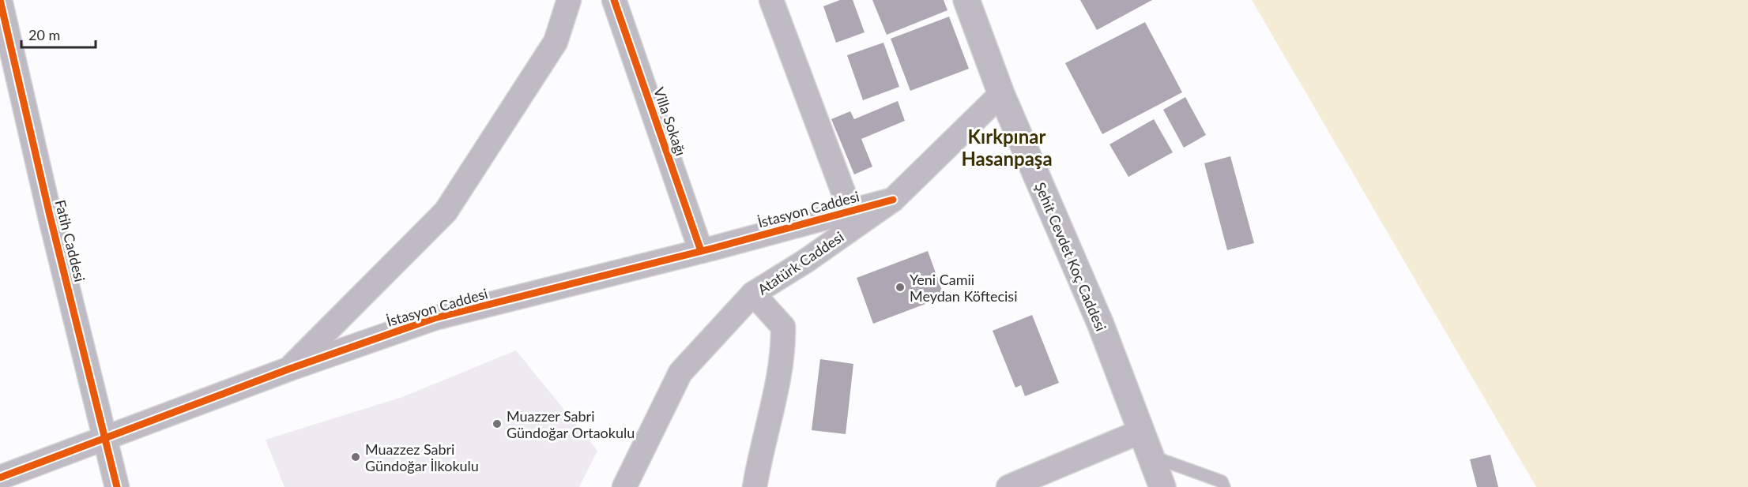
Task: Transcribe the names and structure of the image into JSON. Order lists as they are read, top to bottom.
{
  "streets": {
    "main road": ["Şehit Cevdet Koç Caddesi"],
    "street": [
      "Villa Sokağı",
      "İstasyon Caddesi",
      "Fatih Caddesi",
      "Atatürk Caddesi"
    ]
  },
  "crossings": [
    ["Villa Sokağı", "İstasyon Caddesi"],
    ["İstasyon Caddesi", "Fatih Caddesi"],
    ["İstasyon Caddesi", "Atatürk Caddesi"],
    ["Şehit Cevdet Koç Caddesi", "Atatürk Caddesi"]
  ],
  "districts": ["Kırkpınar Hasanpaşa"],
  "places": ["Yeni Camii Meydan Köftecisi", "Muazzer Sabri Gündoğar Ortaokulu", "Muazzez Sabri Gündoğar İlkokulu"],
  "scale_bar": "20 m"
}
